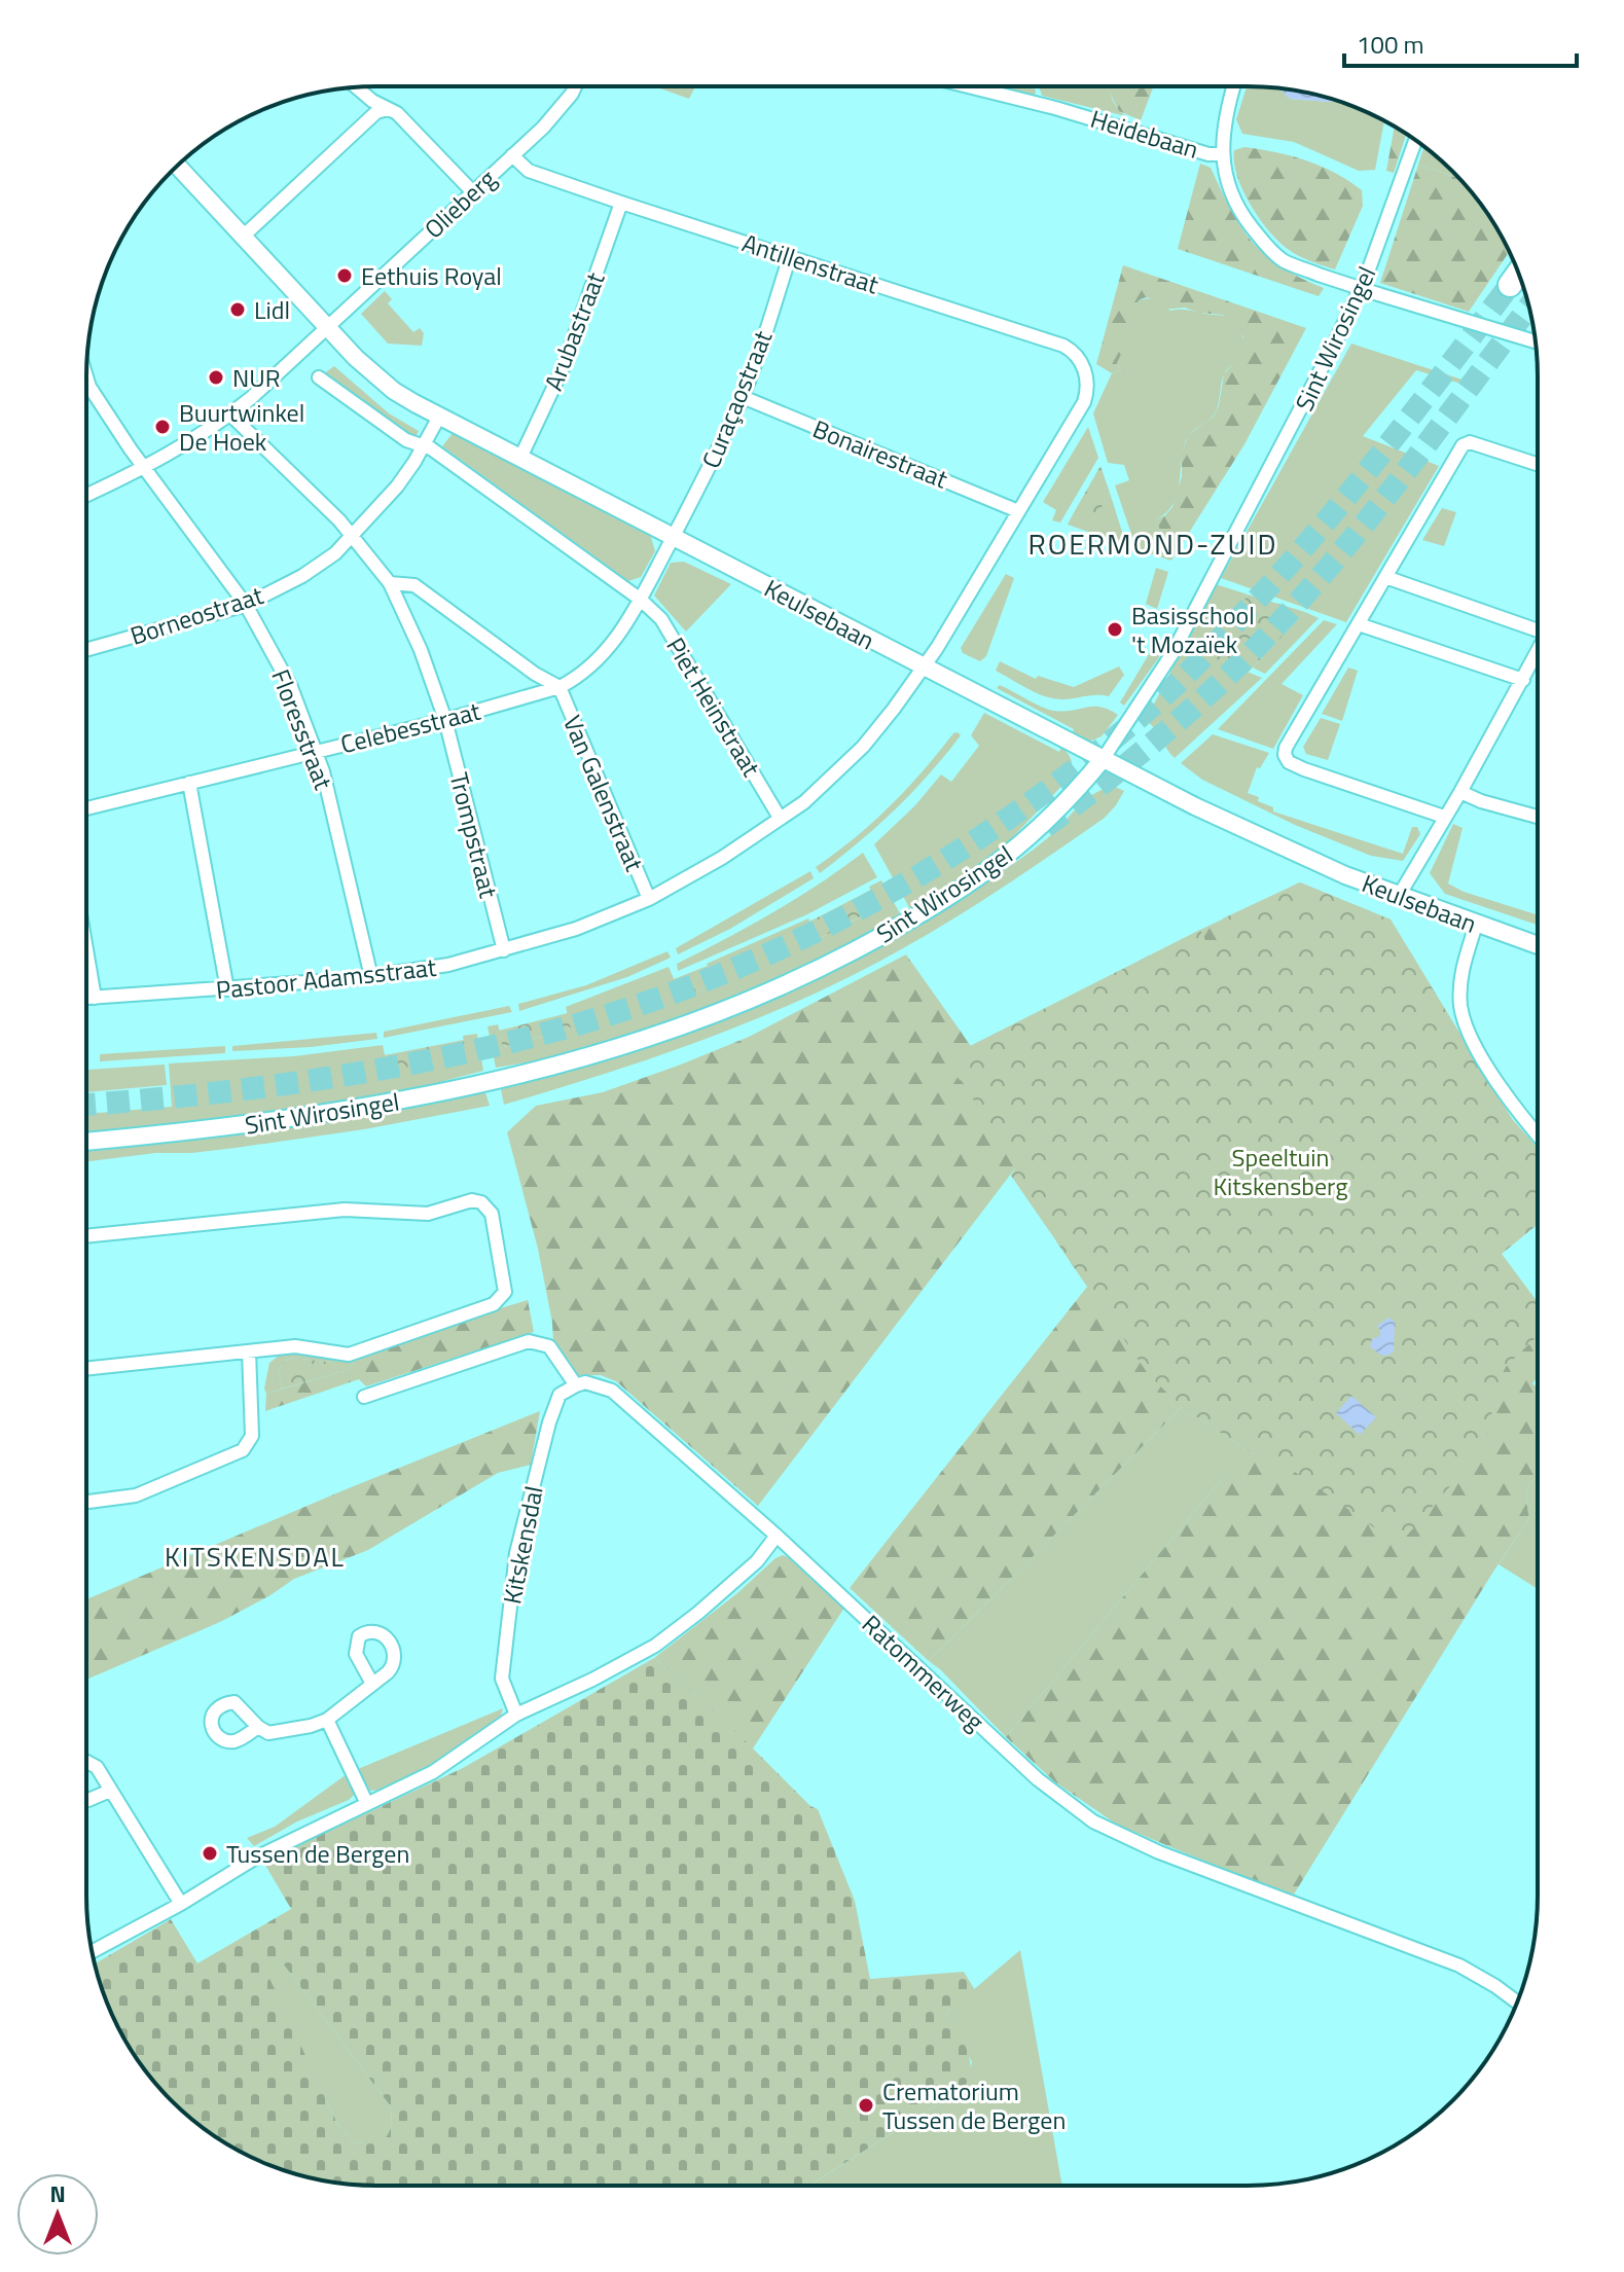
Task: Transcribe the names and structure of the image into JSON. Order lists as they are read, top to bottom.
{
  "streets": {
    "street": [
      "Heidebaan",
      "Olieberg",
      "Antillenstraat",
      "Arubastraat",
      "Sint Wirosingel",
      "Curaçaostraat",
      "Bonairestraat",
      "Keulsebaan",
      "Borneostraat",
      "Piet Heinstraat",
      "Celebesstraat",
      "Floresstraat",
      "Van Galenstraat",
      "Trompstraat",
      "Pastoor Adamsstraat",
      "Kitskensdal",
      "Ratommerweg"
    ]
  },
  "crossings": [
    ["Olieberg", "Antillenstraat"],
    ["Olieberg", "Keulsebaan"],
    ["Olieberg", "Floresstraat"],
    ["Olieberg", "Trompstraat"],
    ["Antillenstraat", "Arubastraat"],
    ["Antillenstraat", "Curaçaostraat"],
    ["Antillenstraat", "Pastoor Adamsstraat"],
    ["Arubastraat", "Keulsebaan"],
    ["Sint Wirosingel", "Keulsebaan"],
    ["Curaçaostraat", "Bonairestraat"],
    ["Curaçaostraat", "Keulsebaan"],
    ["Curaçaostraat", "Celebesstraat"],
    ["Bonairestraat", "Pastoor Adamsstraat"],
    ["Keulsebaan", "Borneostraat"],
    ["Keulsebaan", "Celebesstraat"],
    ["Keulsebaan", "Pastoor Adamsstraat"],
    ["Borneostraat", "Floresstraat"],
    ["Borneostraat", "Trompstraat"],
    ["Piet Heinstraat", "Celebesstraat"],
    ["Piet Heinstraat", "Pastoor Adamsstraat"],
    ["Celebesstraat", "Floresstraat"],
    ["Celebesstraat", "Van Galenstraat"],
    ["Celebesstraat", "Trompstraat"],
    ["Floresstraat", "Pastoor Adamsstraat"],
    ["Van Galenstraat", "Pastoor Adamsstraat"],
    ["Trompstraat", "Pastoor Adamsstraat"],
    ["Kitskensdal", "Ratommerweg"]
  ],
  "districts": ["ROERMOND-ZUID", "KITSKENSDAL"],
  "parks": ["Speeltuin Kitskensberg"],
  "places": [
    "Eethuis Royal",
    "Lidl",
    "NUR",
    "Buurtwinkel De Hoek",
    "Basisschool 't Mozaïek",
    "Tussen de Bergen",
    "Crematorium Tussen de Bergen"
  ],
  "scale_bar": "100 m",
  "north": "top"
}
